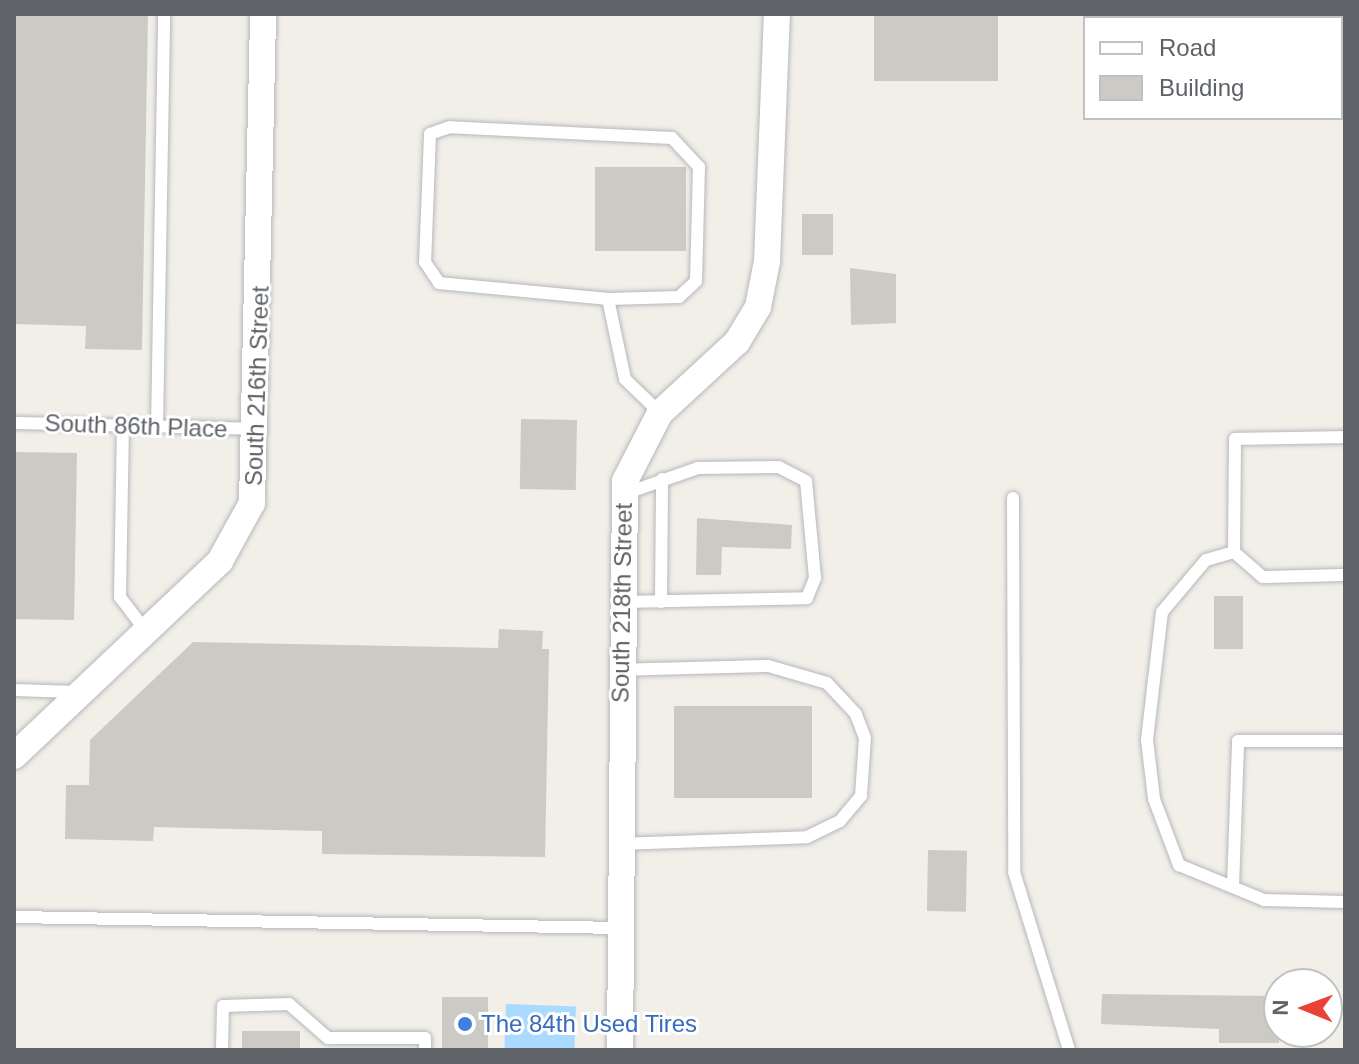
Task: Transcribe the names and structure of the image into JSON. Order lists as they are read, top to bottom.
{
  "streets": {
    "street": ["South 216th Street", "South 218th Street"],
    "lane": ["South 86th Place"]
  },
  "crossings": [
    ["South 216th Street", "South 86th Place"]
  ],
  "places": ["The 84th Used Tires"],
  "legend": ["Road", "Building"],
  "north": "left"
}
